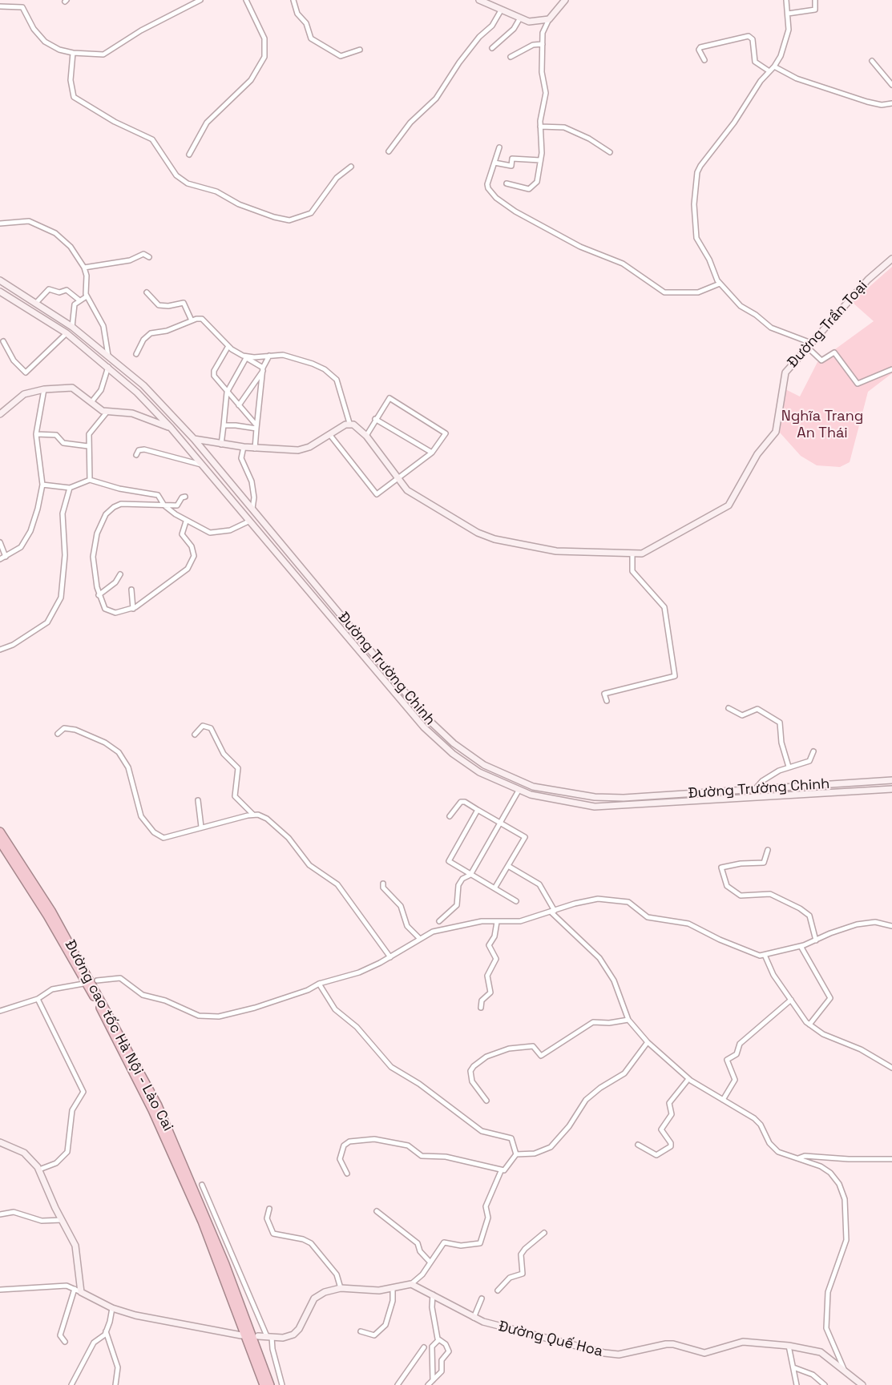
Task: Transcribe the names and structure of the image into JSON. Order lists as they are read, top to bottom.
{
  "streets": {
    "highway": ["Đường cao tốc Hà Nội - Lào Cai"],
    "main road": ["Đường Trần Toại", "Đường Trường Chinh", "Đường Quế Hoa"]
  },
  "parks": ["Nghĩa Trang An Thái"]
}
